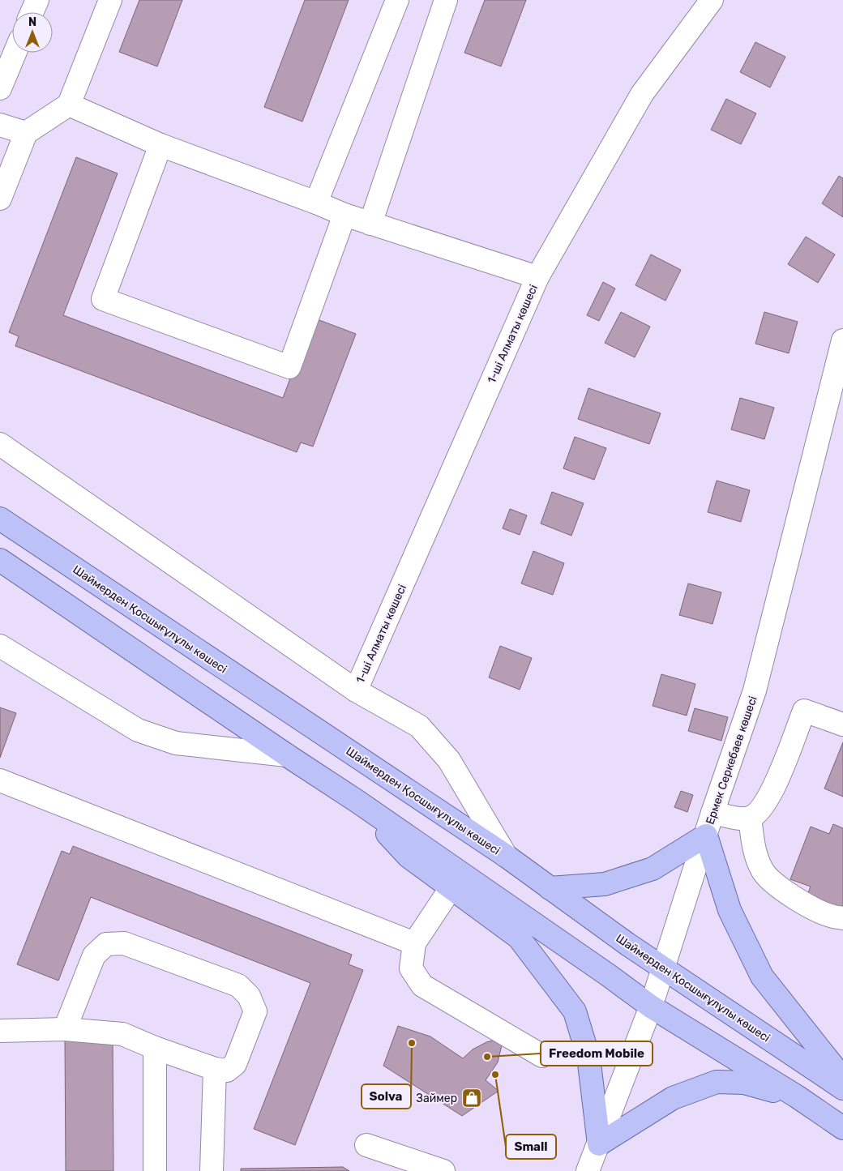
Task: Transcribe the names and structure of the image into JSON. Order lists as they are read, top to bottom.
{
  "streets": {
    "main road": ["Шаймерден Қосшығұлұлы көшесі"],
    "street": ["1-ші Алматы көшесі", "Ермек Серкебаев көшесі"]
  },
  "crossings": [
    ["Шаймерден Қосшығұлұлы көшесі", "Ермек Серкебаев көшесі"]
  ],
  "places": {
    "other": ["Solva", "Freedom Mobile", "Small"],
    "shop": ["Займер"]
  },
  "north": "top"
}
